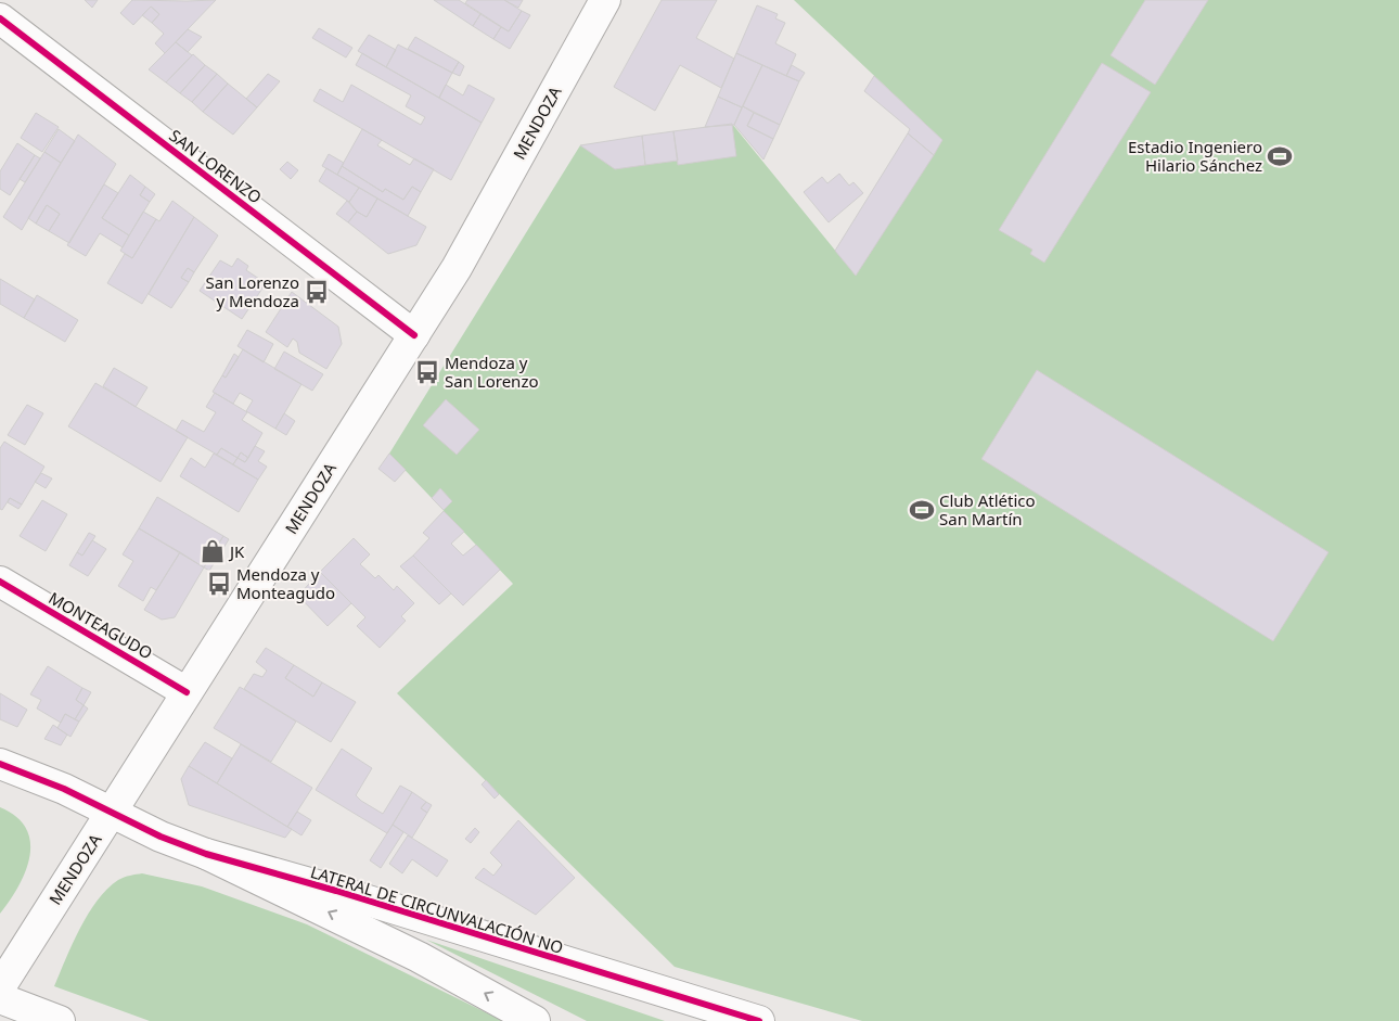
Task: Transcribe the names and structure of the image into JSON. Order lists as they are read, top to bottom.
{
  "streets": {
    "main road": [
      "MENDOZA",
      "SAN LORENZO",
      "MONTEAGUDO",
      "LATERAL DE CIRCUNVALACIÓN NO"
    ]
  },
  "crossings": [
    ["MENDOZA", "SAN LORENZO"],
    ["MENDOZA", "MONTEAGUDO"],
    ["MENDOZA", "LATERAL DE CIRCUNVALACIÓN NO"]
  ],
  "places": {
    "sports": ["Estadio Ingeniero Hilario Sánchez", "Club Atlético San Martín"],
    "bus stop": ["San Lorenzo y Mendoza", "Mendoza y San Lorenzo", "Mendoza y Monteagudo"],
    "shop": ["JK"]
  }
}
